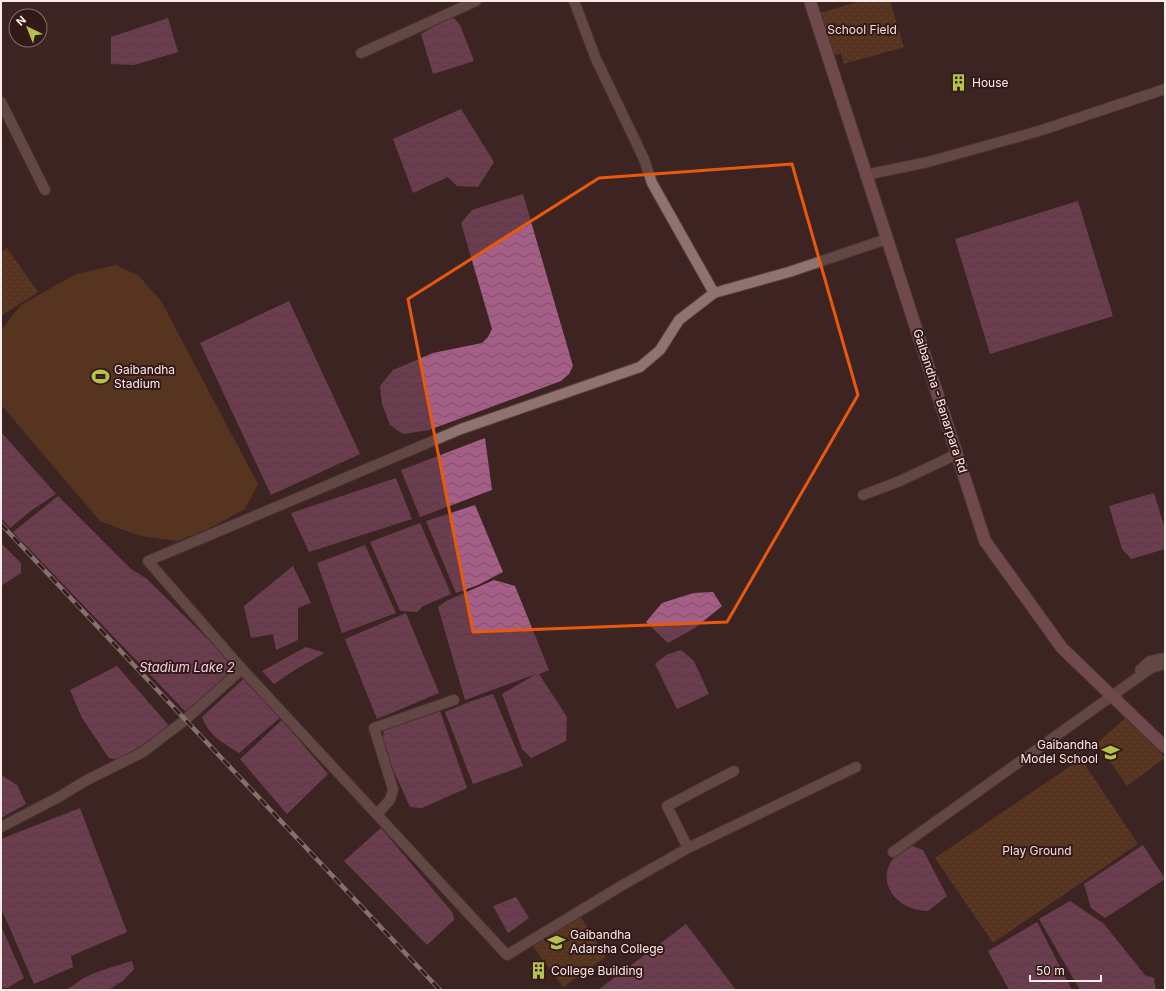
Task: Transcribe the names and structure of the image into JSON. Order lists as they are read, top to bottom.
{
  "streets": {
    "main road": ["Gaibandha - Banarpara Rd"]
  },
  "water": ["Stadium Lake 2"],
  "parks": ["School Field", "Play Ground"],
  "places": {
    "building": ["House", "College Building"],
    "sports": ["Gaibandha Stadium"],
    "school or university": ["Gaibandha Model School", "Gaibandha Adarsha College"]
  },
  "scale_bar": "50 m",
  "north": "top left"
}
